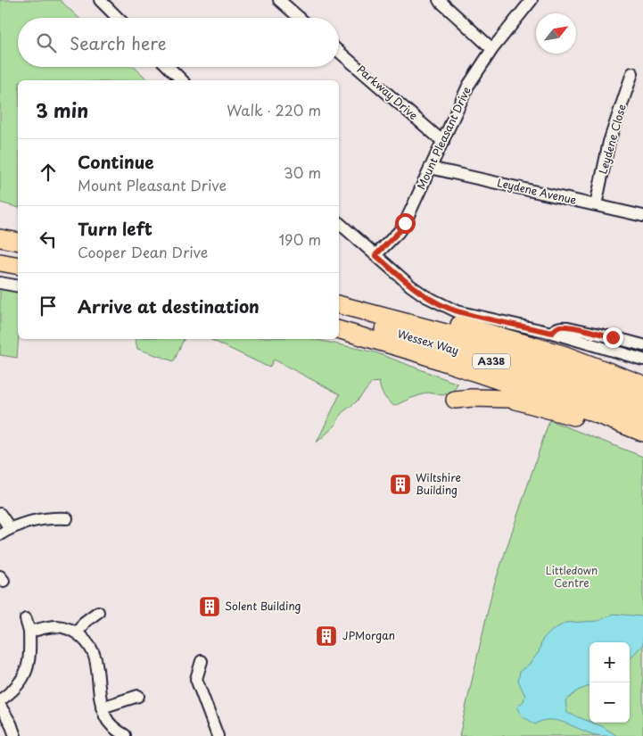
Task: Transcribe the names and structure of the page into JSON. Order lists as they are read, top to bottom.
{
  "streets": {
    "highway": ["Wessex Way", "A338"],
    "street": [
      "Parkway Drive",
      "Mount Pleasant Drive",
      "Leydene Close",
      "Leydene Avenue"
    ]
  },
  "crossings": [
    ["Parkway Drive", "Mount Pleasant Drive"],
    ["Mount Pleasant Drive", "Leydene Avenue"],
    ["Leydene Close", "Leydene Avenue"]
  ],
  "parks": ["Littledown Centre"],
  "places": {
    "building": ["Wiltshire Building", "Solent Building", "JPMorgan"]
  },
  "north": "top right",
  "page": {
    "search": "Search here",
    "heading": ["3 min", "Walk · 220 m"],
    "list": [
      ["Continue", "Mount Pleasant Drive", "30 m"],
      ["Turn left", "Cooper Dean Drive", "190 m"],
      "Arrive at destination"
    ],
    "map_buttons": ["+", "−"]
  }
}
